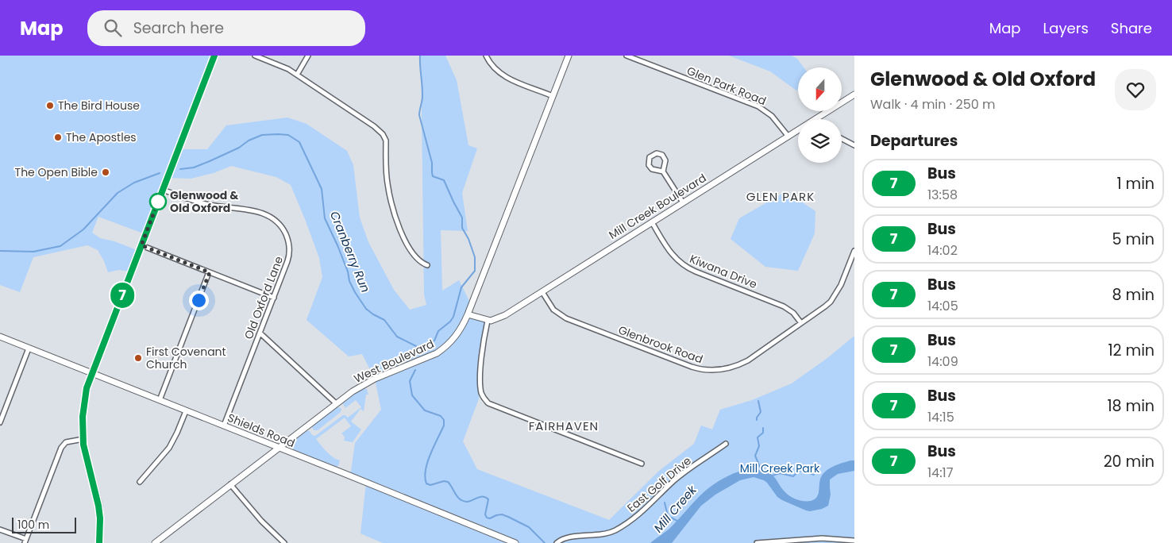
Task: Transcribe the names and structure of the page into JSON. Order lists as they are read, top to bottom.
{
  "streets": {
    "street": [
      "Glen Park Road",
      "Mill Creek Boulevard",
      "Kiwana Drive",
      "Old Oxford Lane",
      "Glenbrook Road",
      "West Boulevard",
      "Shields Road",
      "East Golf Drive"
    ]
  },
  "crossings": [
    ["Glen Park Road", "Mill Creek Boulevard"],
    ["Mill Creek Boulevard", "Kiwana Drive"],
    ["Mill Creek Boulevard", "Glenbrook Road"],
    ["Kiwana Drive", "Glenbrook Road"],
    ["Old Oxford Lane", "Shields Road"],
    ["West Boulevard", "Shields Road"]
  ],
  "districts": ["GLEN PARK", "FAIRHAVEN"],
  "water": ["Cranberry Run", "Mill Creek"],
  "parks": ["Mill Creek Park"],
  "places": [
    "The Bird House",
    "The Apostles",
    "The Open Bible",
    "Glenwood & Old Oxford",
    "First Covenant Church"
  ],
  "lines": ["bus line 7"],
  "scale_bar": "100 m",
  "north": "bottom",
  "page": {
    "header": "Map",
    "search": "Search here",
    "nav": ["Map", "Layers", "Share"],
    "on_map": "7",
    "heading": [
      ["Glenwood & Old Oxford", "Walk · 4 min · 250 m"],
      "Departures"
    ],
    "list": [
      {
        "mark": "7",
        "name": "Bus",
        "note": "13:58",
        "value": "1 min"
      },
      {
        "mark": "7",
        "name": "Bus",
        "note": "14:02",
        "value": "5 min"
      },
      {
        "mark": "7",
        "name": "Bus",
        "note": "14:05",
        "value": "8 min"
      },
      {
        "mark": "7",
        "name": "Bus",
        "note": "14:09",
        "value": "12 min"
      },
      {
        "mark": "7",
        "name": "Bus",
        "note": "14:15",
        "value": "18 min"
      },
      {
        "mark": "7",
        "name": "Bus",
        "note": "14:17",
        "value": "20 min"
      }
    ],
    "scale": "100 m"
  }
}
